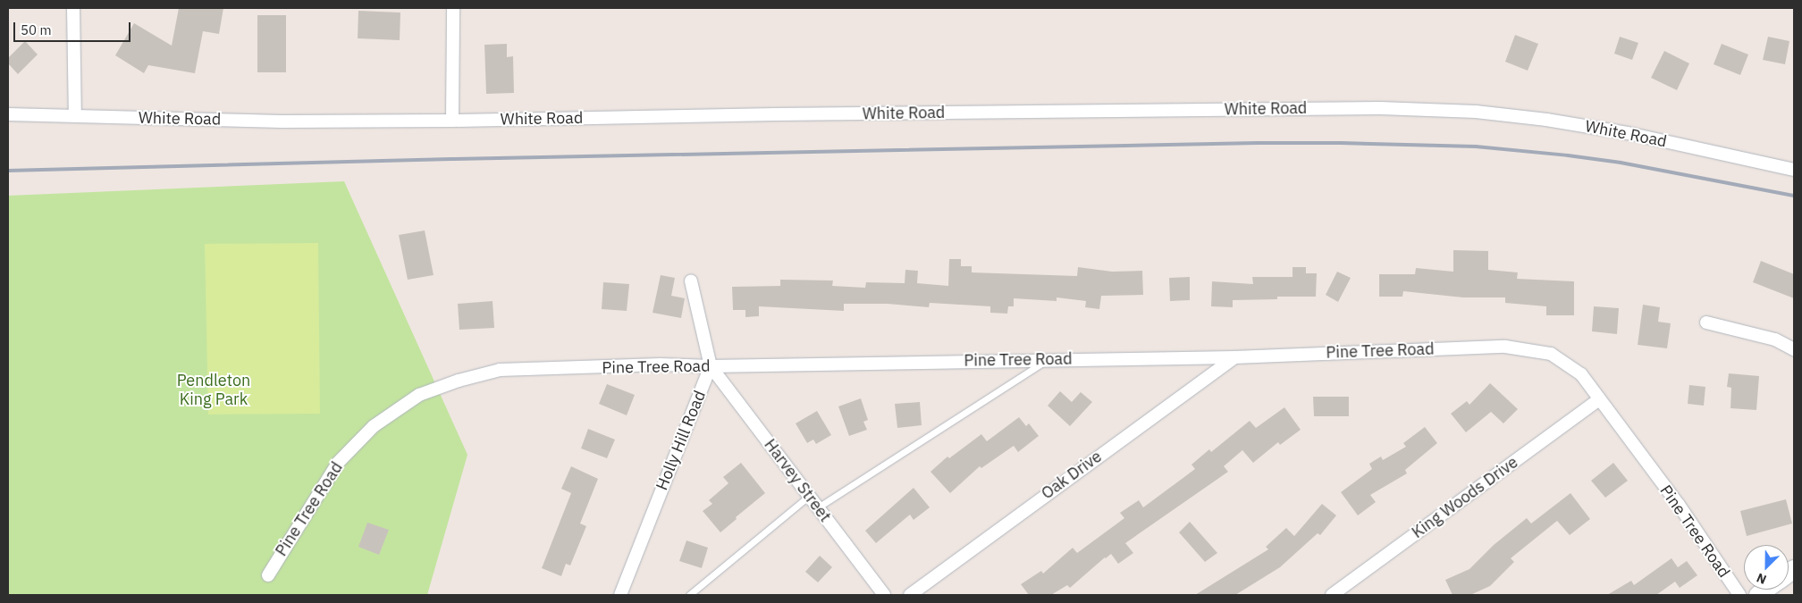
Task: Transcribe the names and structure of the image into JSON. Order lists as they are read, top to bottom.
{
  "streets": {
    "street": [
      "White Road",
      "Pine Tree Road",
      "Holly Hill Road",
      "Oak Drive",
      "Harvey Street",
      "King Woods Drive"
    ]
  },
  "crossings": [
    ["Pine Tree Road", "Holly Hill Road"],
    ["Pine Tree Road", "Oak Drive"],
    ["Pine Tree Road", "Harvey Street"],
    ["Pine Tree Road", "King Woods Drive"],
    ["Holly Hill Road", "Harvey Street"]
  ],
  "parks": ["Pendleton King Park"],
  "scale_bar": "50 m",
  "north": "bottom left"
}
